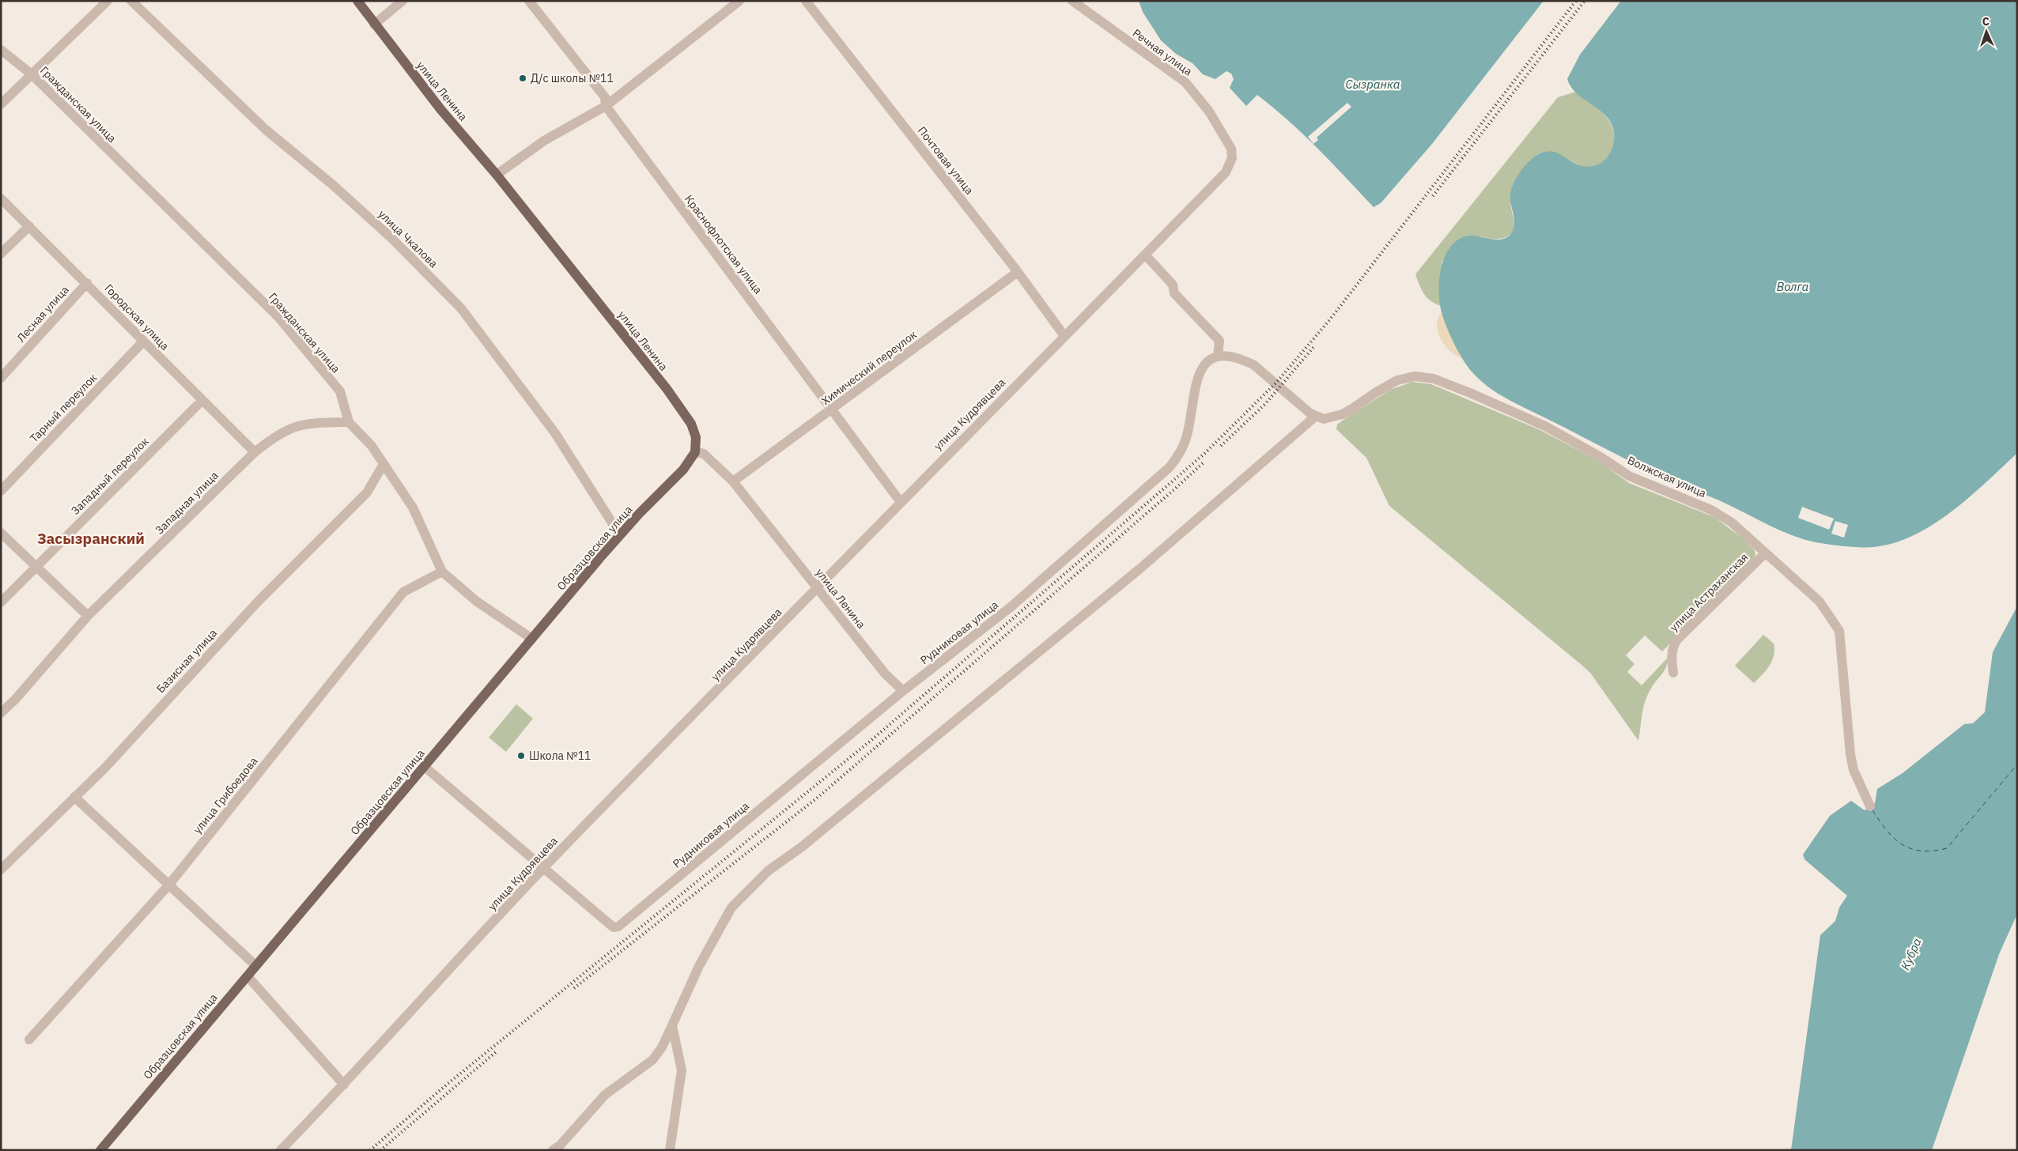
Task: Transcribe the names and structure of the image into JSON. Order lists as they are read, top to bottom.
{
  "streets": {
    "main road": ["улица Ленина", "Образцовская улица"],
    "street": [
      "Речная улица",
      "Гражданская улица",
      "Почтовая улица",
      "улица Чкалова",
      "Краснофлотская улица",
      "Лесная улица",
      "Городская улица",
      "Химический переулок",
      "Тарный переулок",
      "улица Кудрявцева",
      "Западный переулок",
      "Волжская улица",
      "Западная улица",
      "улица Астраханская",
      "Рудниковая улица",
      "Базисная улица",
      "улица Грибоедова"
    ]
  },
  "crossings": [
    ["Речная улица", "улица Кудрявцева"],
    ["улица Ленина", "Химический переулок"],
    ["улица Ленина", "улица Кудрявцева"],
    ["улица Ленина", "Образцовская улица"],
    ["улица Ленина", "Рудниковая улица"],
    ["Гражданская улица", "Западная улица"],
    ["Гражданская улица", "Образцовская улица"],
    ["Гражданская улица", "Базисная улица"],
    ["Гражданская улица", "улица Грибоедова"],
    ["Почтовая улица", "Химический переулок"],
    ["Почтовая улица", "улица Кудрявцева"],
    ["улица Чкалова", "Образцовская улица"],
    ["Краснофлотская улица", "Химический переулок"],
    ["Краснофлотская улица", "улица Кудрявцева"],
    ["Лесная улица", "Городская улица"],
    ["Городская улица", "Тарный переулок"],
    ["Городская улица", "Западный переулок"],
    ["Городская улица", "Западная улица"],
    ["улица Кудрявцева", "Рудниковая улица"],
    ["Волжская улица", "улица Астраханская"]
  ],
  "districts": ["Засызранский"],
  "water": ["Сызранка", "Волга", "Кубра"],
  "places": ["Д/с школы №11", "Школа №11"],
  "north": "top"
}
